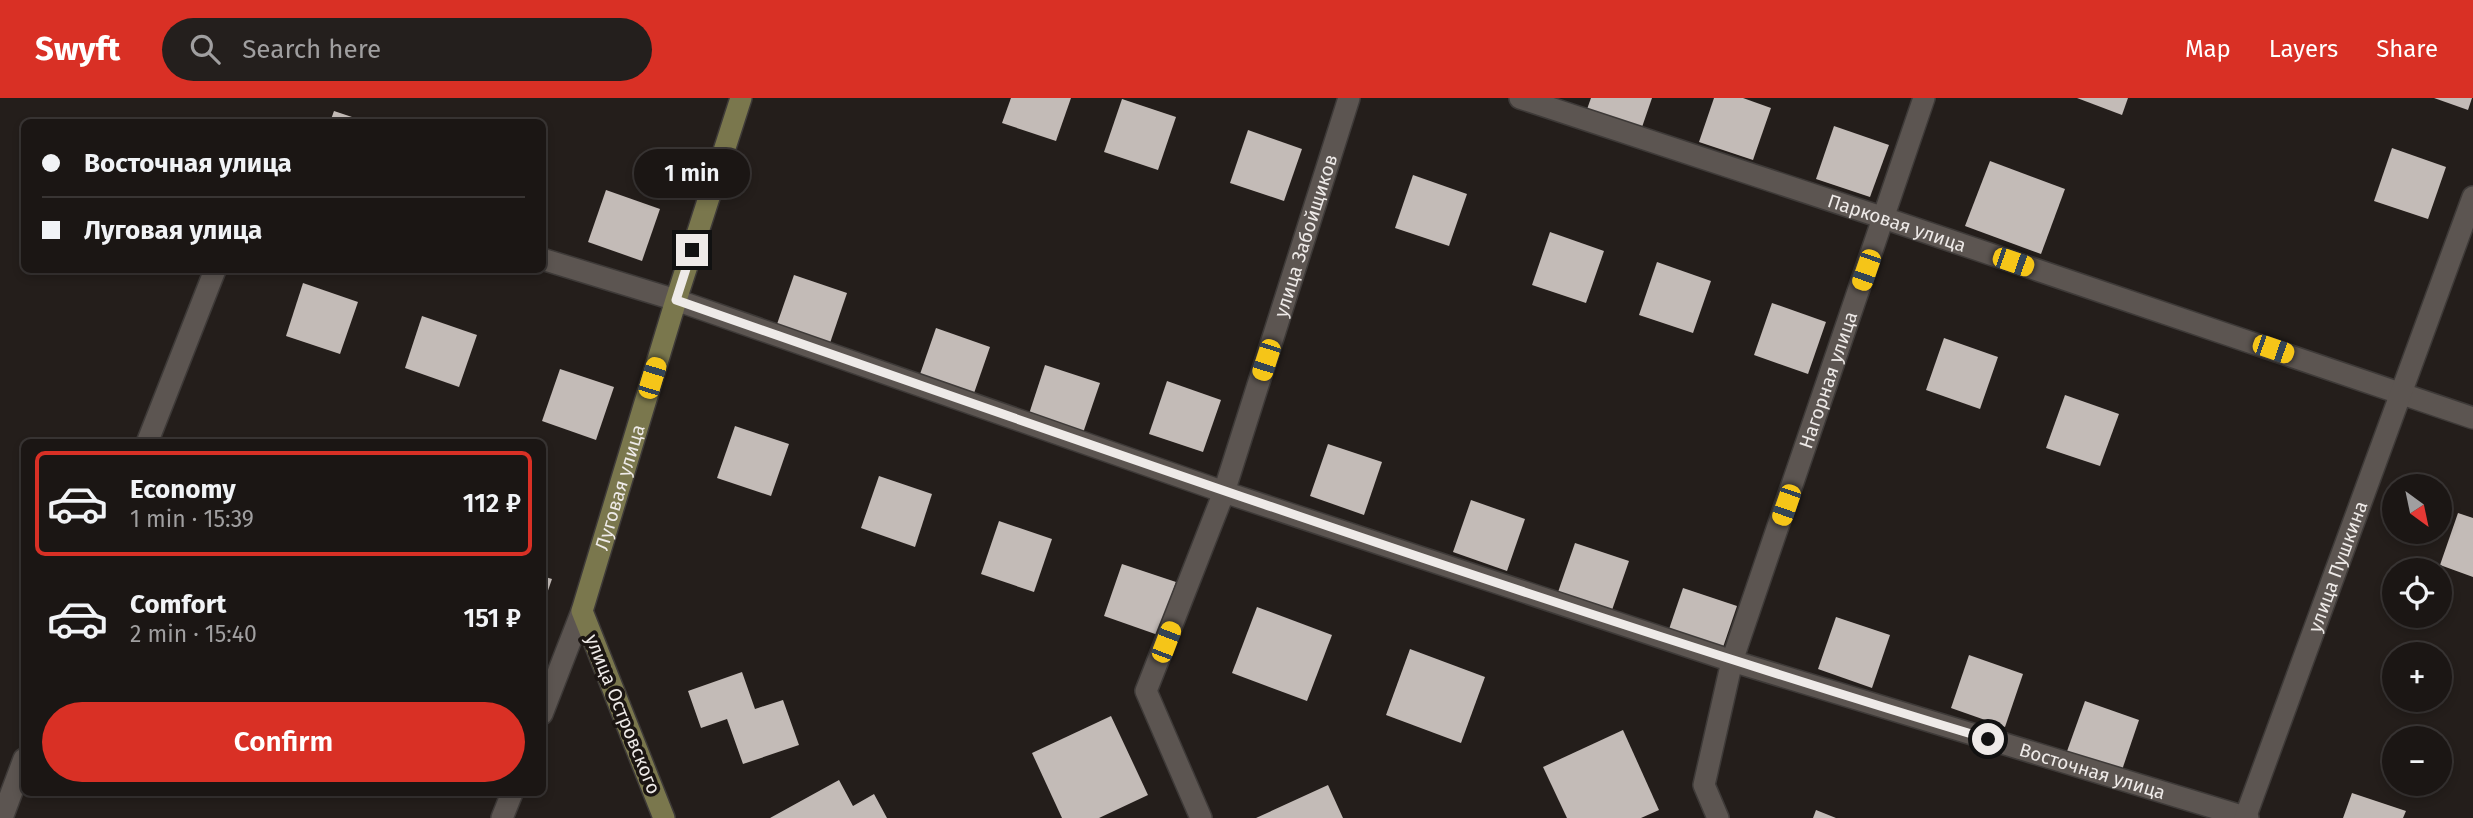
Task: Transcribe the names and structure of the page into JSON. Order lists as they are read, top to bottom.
{
  "streets": {
    "main road": ["Луговая улица", "улица Островского"],
    "street": [
      "Парковая улица",
      "улица Забойщиков",
      "Нагорная улица",
      "улица Пушкина",
      "Восточная улица"
    ]
  },
  "crossings": [
    ["Парковая улица", "Нагорная улица"],
    ["Парковая улица", "улица Пушкина"],
    ["улица Забойщиков", "Восточная улица"],
    ["Нагорная улица", "Восточная улица"],
    ["Луговая улица", "улица Островского"],
    ["Луговая улица", "Восточная улица"],
    ["улица Пушкина", "Восточная улица"]
  ],
  "north": "bottom right",
  "page": {
    "header": "Swyft",
    "search": "Search here",
    "nav": ["Map", "Layers", "Share"],
    "banner": ["Восточная улица", "Луговая улица"],
    "bubble": "1 min",
    "list": [
      {
        "name": "Economy",
        "note": "1 min · 15:39",
        "value": "112 ₽"
      },
      {
        "name": "Comfort",
        "note": "2 min · 15:40",
        "value": "151 ₽"
      }
    ],
    "map_buttons": ["+", "−"],
    "buttons": "Confirm"
  }
}
